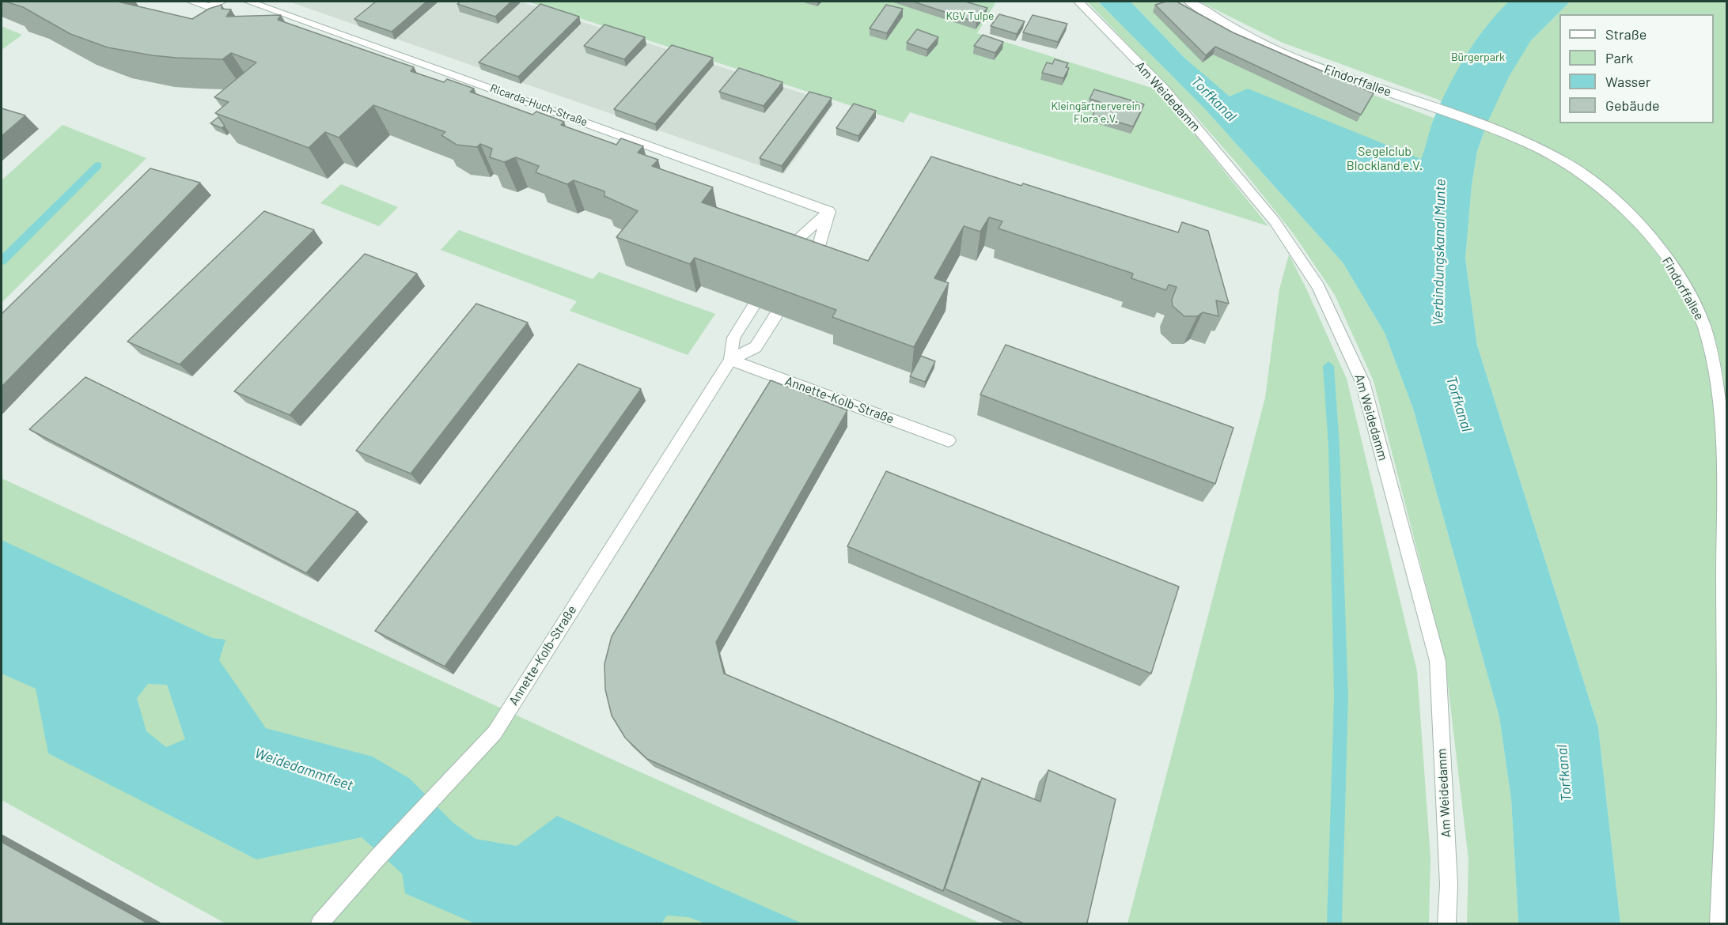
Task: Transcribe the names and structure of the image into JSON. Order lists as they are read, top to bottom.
{
  "streets": {
    "street": [
      "Findorffallee",
      "Am Weidedamm",
      "Ricarda-Huch-Straße",
      "Annette-Kolb-Straße"
    ]
  },
  "water": ["Torfkanal", "Verbindungskanal Munte", "Weidedammfleet"],
  "parks": [
    "KGV Tulpe",
    "Bürgerpark",
    "Kleingärtnerverein Flora e.V.",
    "Segelclub Blockland e.V."
  ],
  "legend": [
    "Straße",
    "Park",
    "Wasser",
    "Gebäude"
  ]
}
